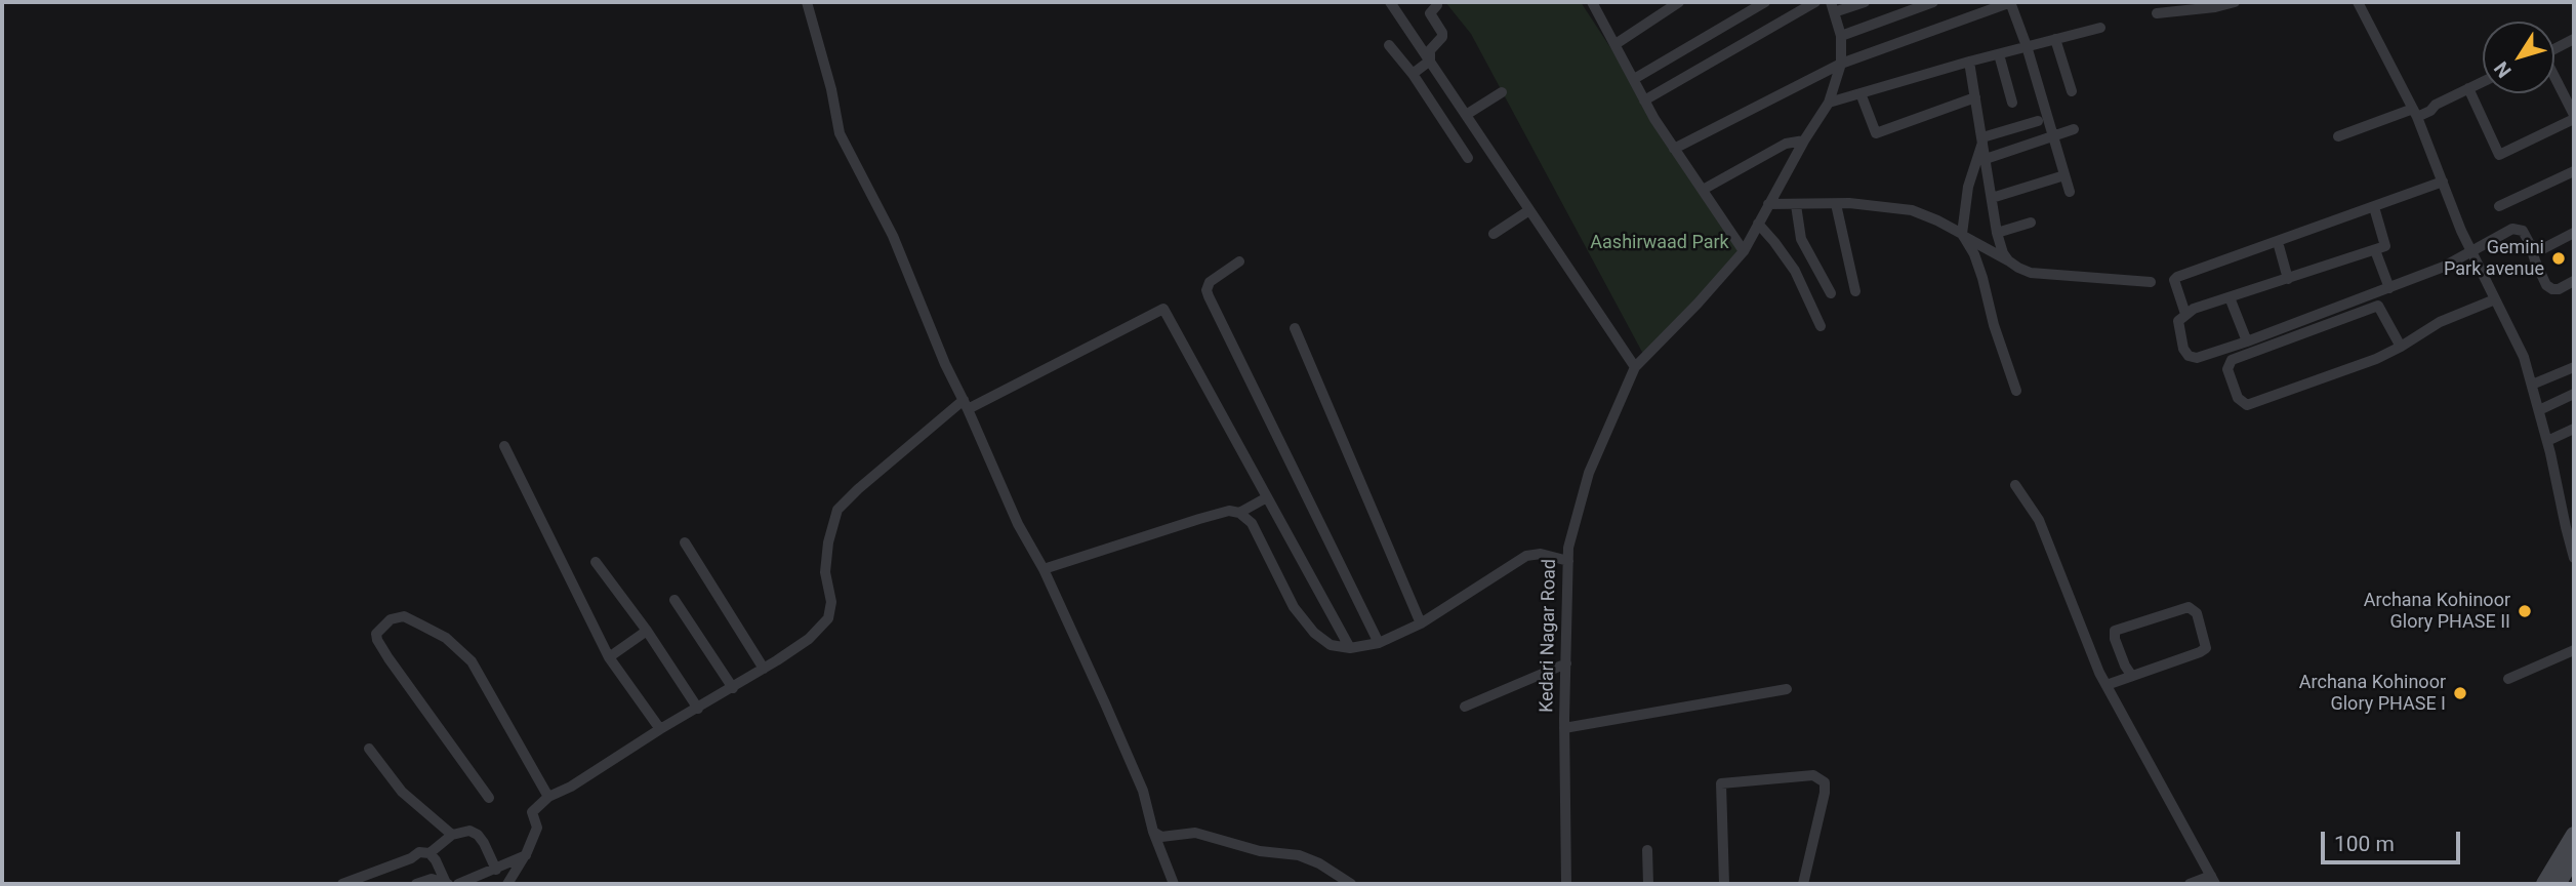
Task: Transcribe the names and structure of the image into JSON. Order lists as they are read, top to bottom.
{
  "streets": {
    "street": ["Kedari Nagar Road"]
  },
  "parks": ["Aashirwaad Park"],
  "places": ["Gemini Park avenue", "Archana Kohinoor Glory PHASE II", "Archana Kohinoor Glory PHASE I"],
  "scale_bar": "100 m",
  "north": "bottom left"
}
